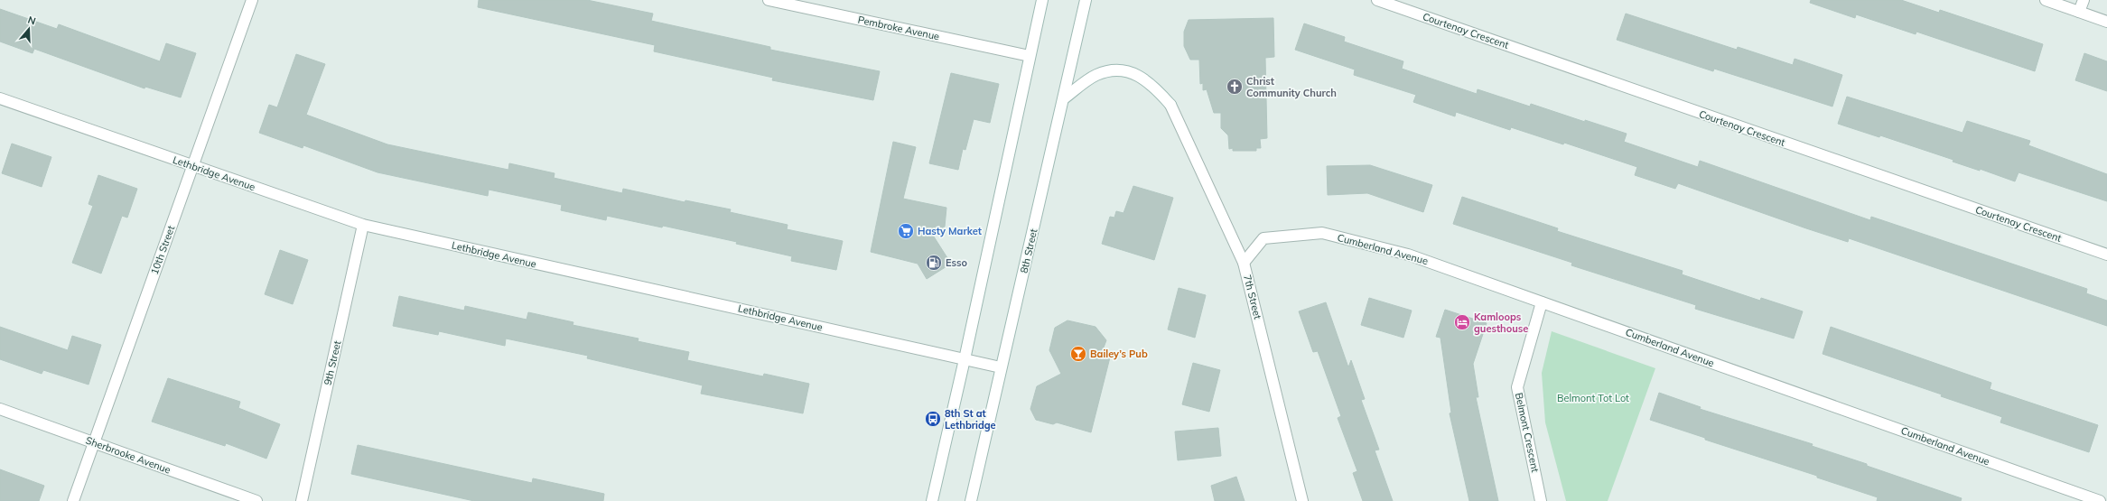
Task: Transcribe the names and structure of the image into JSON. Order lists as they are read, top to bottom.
{
  "streets": {
    "street": [
      "Pembroke Avenue",
      "Courtenay Crescent",
      "Lethbridge Avenue",
      "Cumberland Avenue",
      "10th Street",
      "8th Street",
      "7th Street",
      "9th Street",
      "Belmont Crescent",
      "Sherbrooke Avenue"
    ]
  },
  "crossings": [
    ["Lethbridge Avenue", "10th Street"],
    ["Lethbridge Avenue", "8th Street"],
    ["Lethbridge Avenue", "9th Street"],
    ["Cumberland Avenue", "7th Street"],
    ["Cumberland Avenue", "Belmont Crescent"],
    ["10th Street", "Sherbrooke Avenue"],
    ["8th Street", "7th Street"]
  ],
  "parks": ["Belmont Tot Lot"],
  "places": {
    "church": ["Christ Community Church"],
    "supermarket": ["Hasty Market"],
    "fuel station": ["Esso"],
    "hotel": ["Kamloops guesthouse"],
    "bar": ["Bailey’s Pub"],
    "bus stop": ["8th St at Lethbridge"]
  },
  "north": "top"
}
